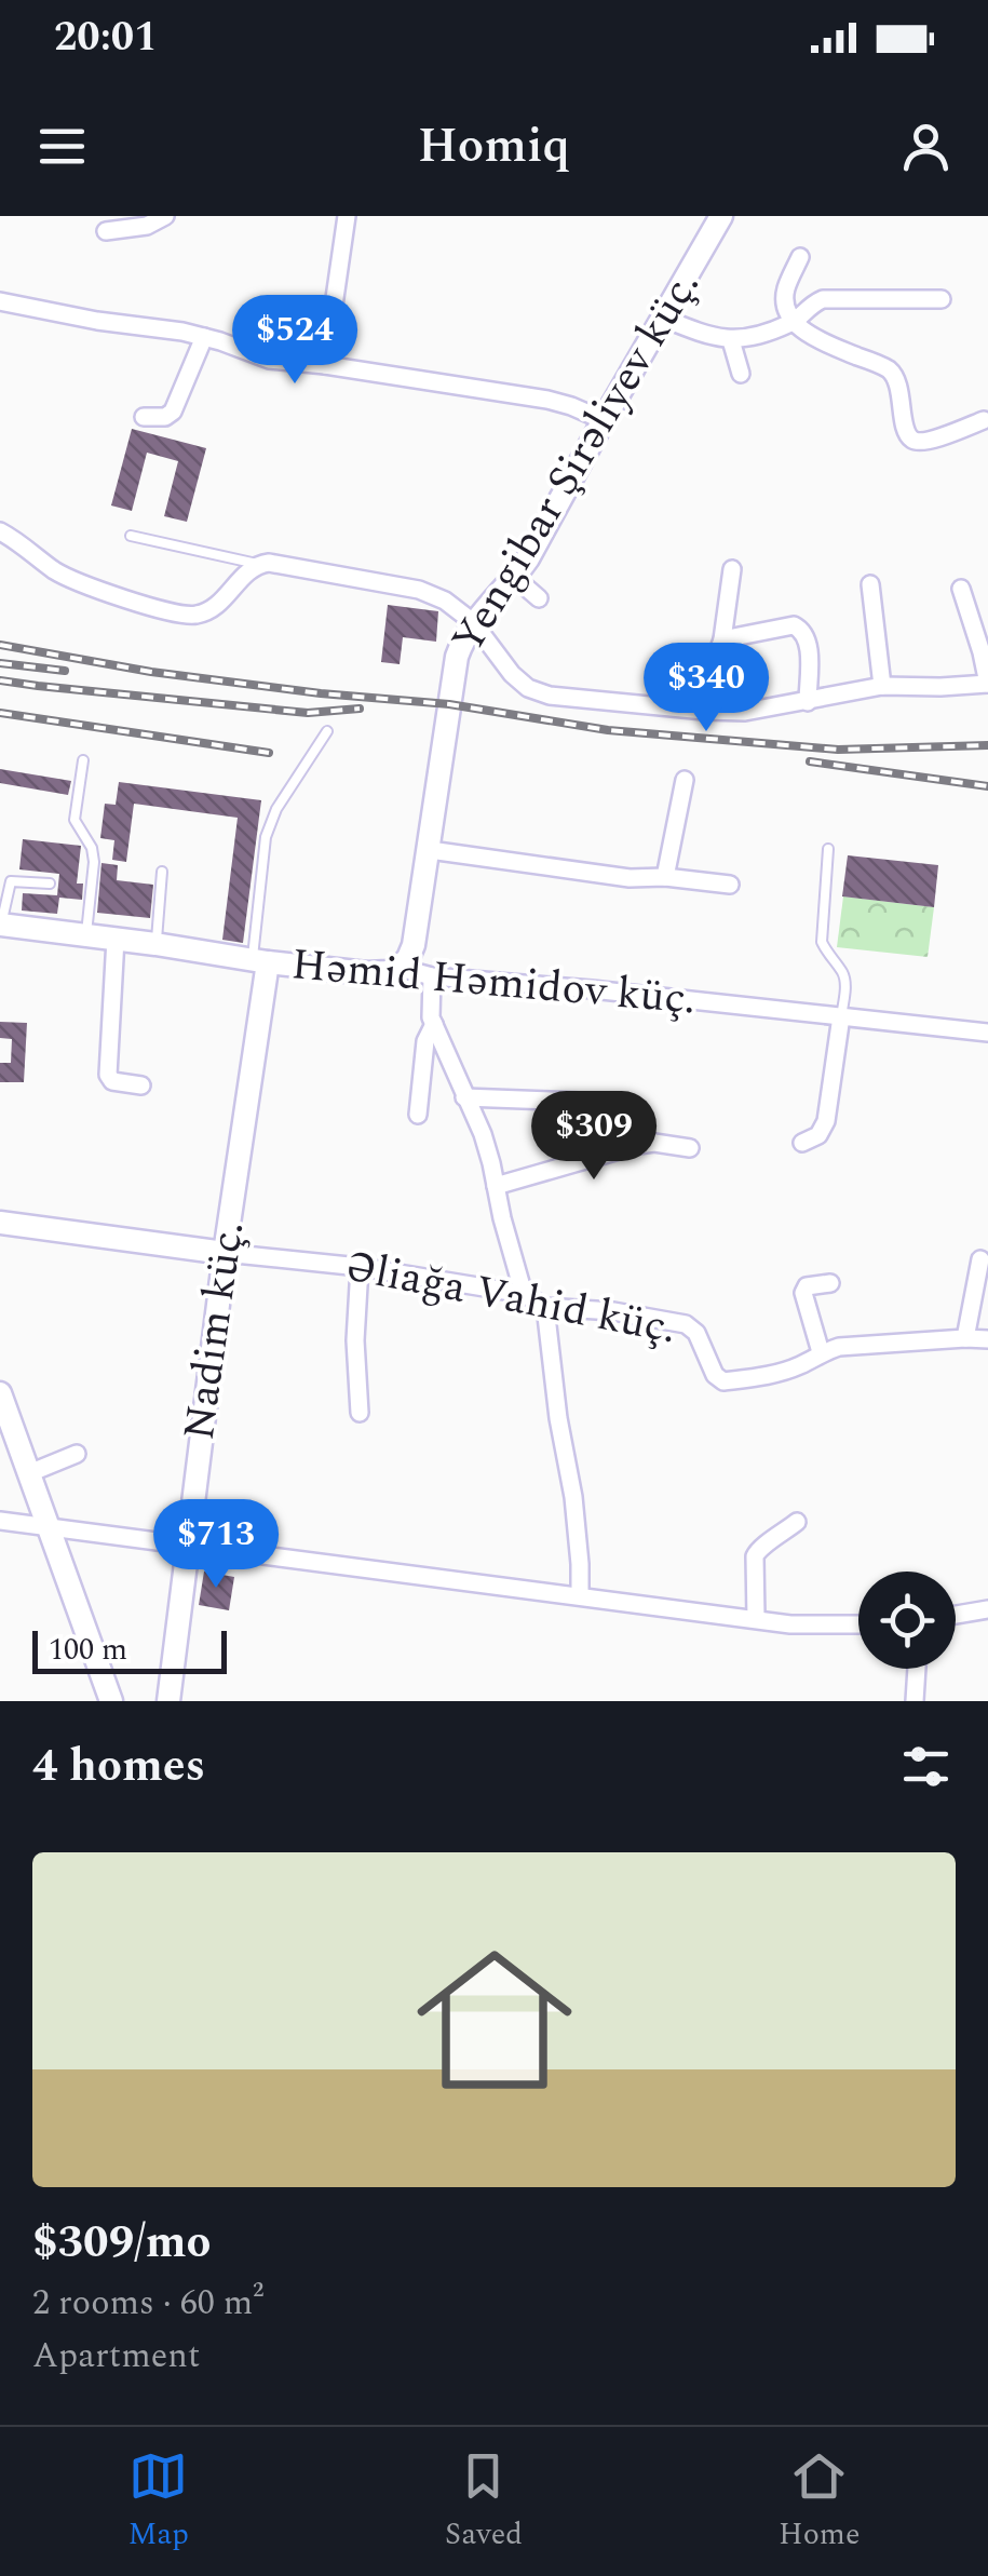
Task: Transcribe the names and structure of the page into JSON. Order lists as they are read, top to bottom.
{
  "streets": {
    "street": [
      "Yengibar Şirəliyev küç.",
      "Həmid Həmidov küç.",
      "Əliağa Vahid küç.",
      "Nadim küç."
    ]
  },
  "crossings": [
    ["Yengibar Şirəliyev küç.", "Həmid Həmidov küç."],
    ["Həmid Həmidov küç.", "Nadim küç."],
    ["Əliağa Vahid küç.", "Nadim küç."]
  ],
  "scale_bar": "100 m",
  "page": {
    "status": "20:01",
    "header": "Homiq",
    "price": [
      "$524",
      "$340",
      "$309",
      "$713"
    ],
    "scale": "100 m",
    "heading": "4 homes",
    "list": [
      {
        "name": "$309/mo",
        "note": "2 rooms · 60 m² · Apartment"
      }
    ],
    "tabs": ["Map", "Saved", "Home"]
  }
}
